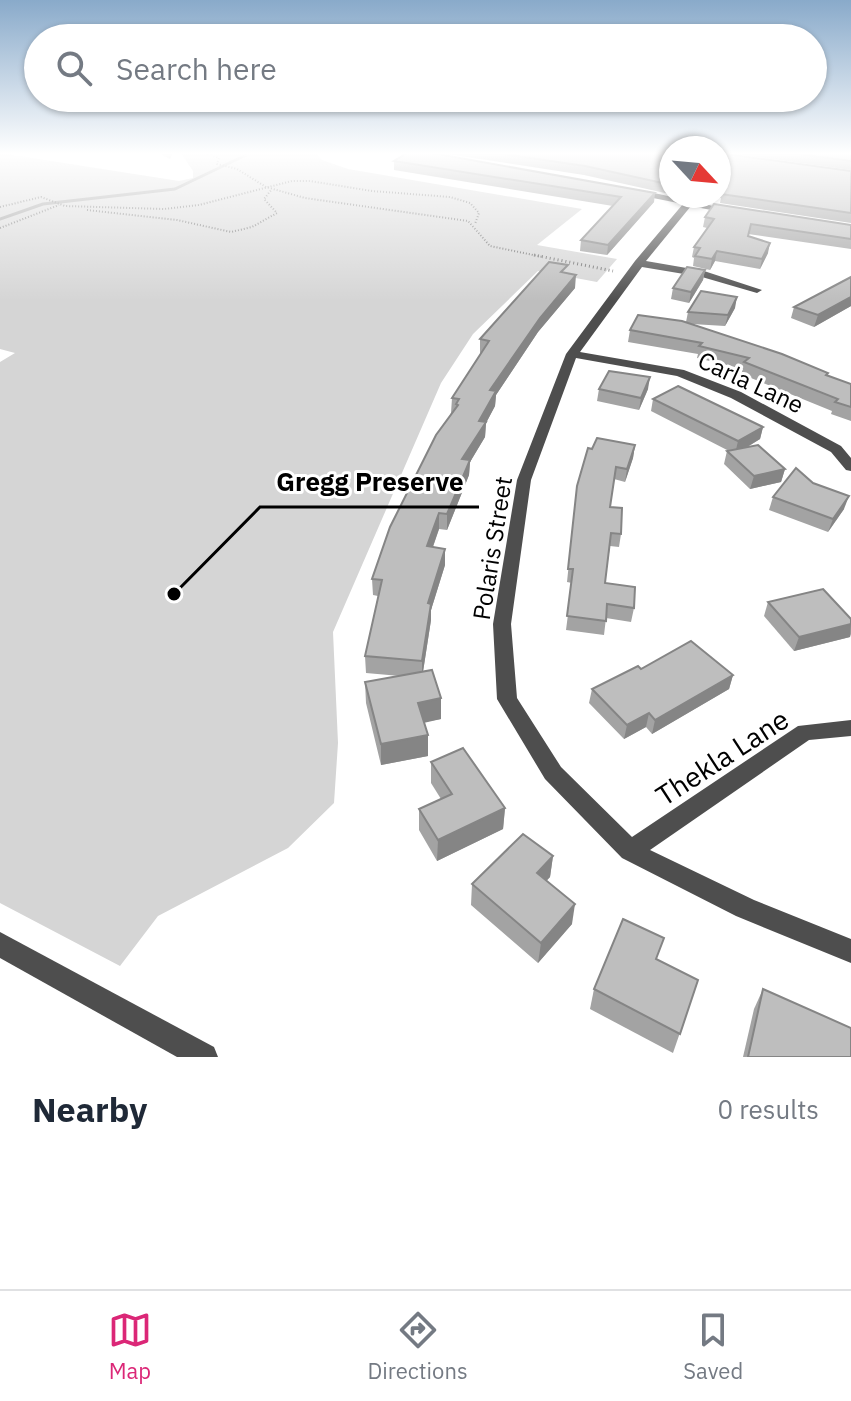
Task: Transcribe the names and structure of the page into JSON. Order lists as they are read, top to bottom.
{
  "streets": {
    "street": ["Carla Lane", "Polaris Street", "Thekla Lane"]
  },
  "crossings": [
    ["Carla Lane", "Polaris Street"],
    ["Polaris Street", "Thekla Lane"]
  ],
  "places": ["Gregg Preserve"],
  "north": "bottom right",
  "page": {
    "search": "Search here",
    "heading": ["Nearby", "0 results"],
    "nav": ["Map", "Directions", "Saved"]
  }
}
